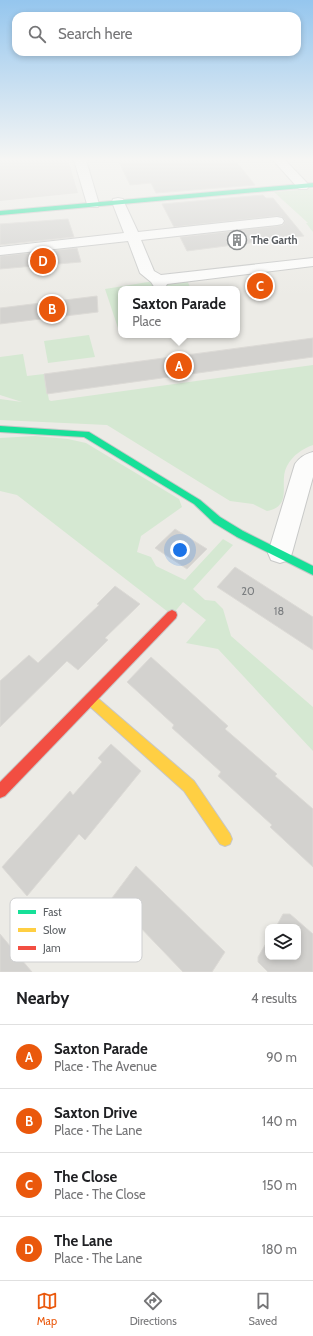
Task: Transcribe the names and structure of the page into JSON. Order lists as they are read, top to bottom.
{
  "places": {
    "building": ["The Garth"]
  },
  "house_numbers": ["20", "18"],
  "legend": ["Fast", "Slow", "Jam"],
  "page": {
    "search": "Search here",
    "pins": [
      "D",
      "C",
      "B",
      "A"
    ],
    "popup": ["Saxton Parade", "Place"],
    "heading": ["Nearby", "4 results"],
    "list": [
      {
        "mark": "A",
        "name": "Saxton Parade",
        "note": "Place · The Avenue",
        "value": "90 m"
      },
      {
        "mark": "B",
        "name": "Saxton Drive",
        "note": "Place · The Lane",
        "value": "140 m"
      },
      {
        "mark": "C",
        "name": "The Close",
        "note": "Place · The Close",
        "value": "150 m"
      },
      {
        "mark": "D",
        "name": "The Lane",
        "note": "Place · The Lane",
        "value": "180 m"
      }
    ],
    "nav": ["Map", "Directions", "Saved"]
  }
}
